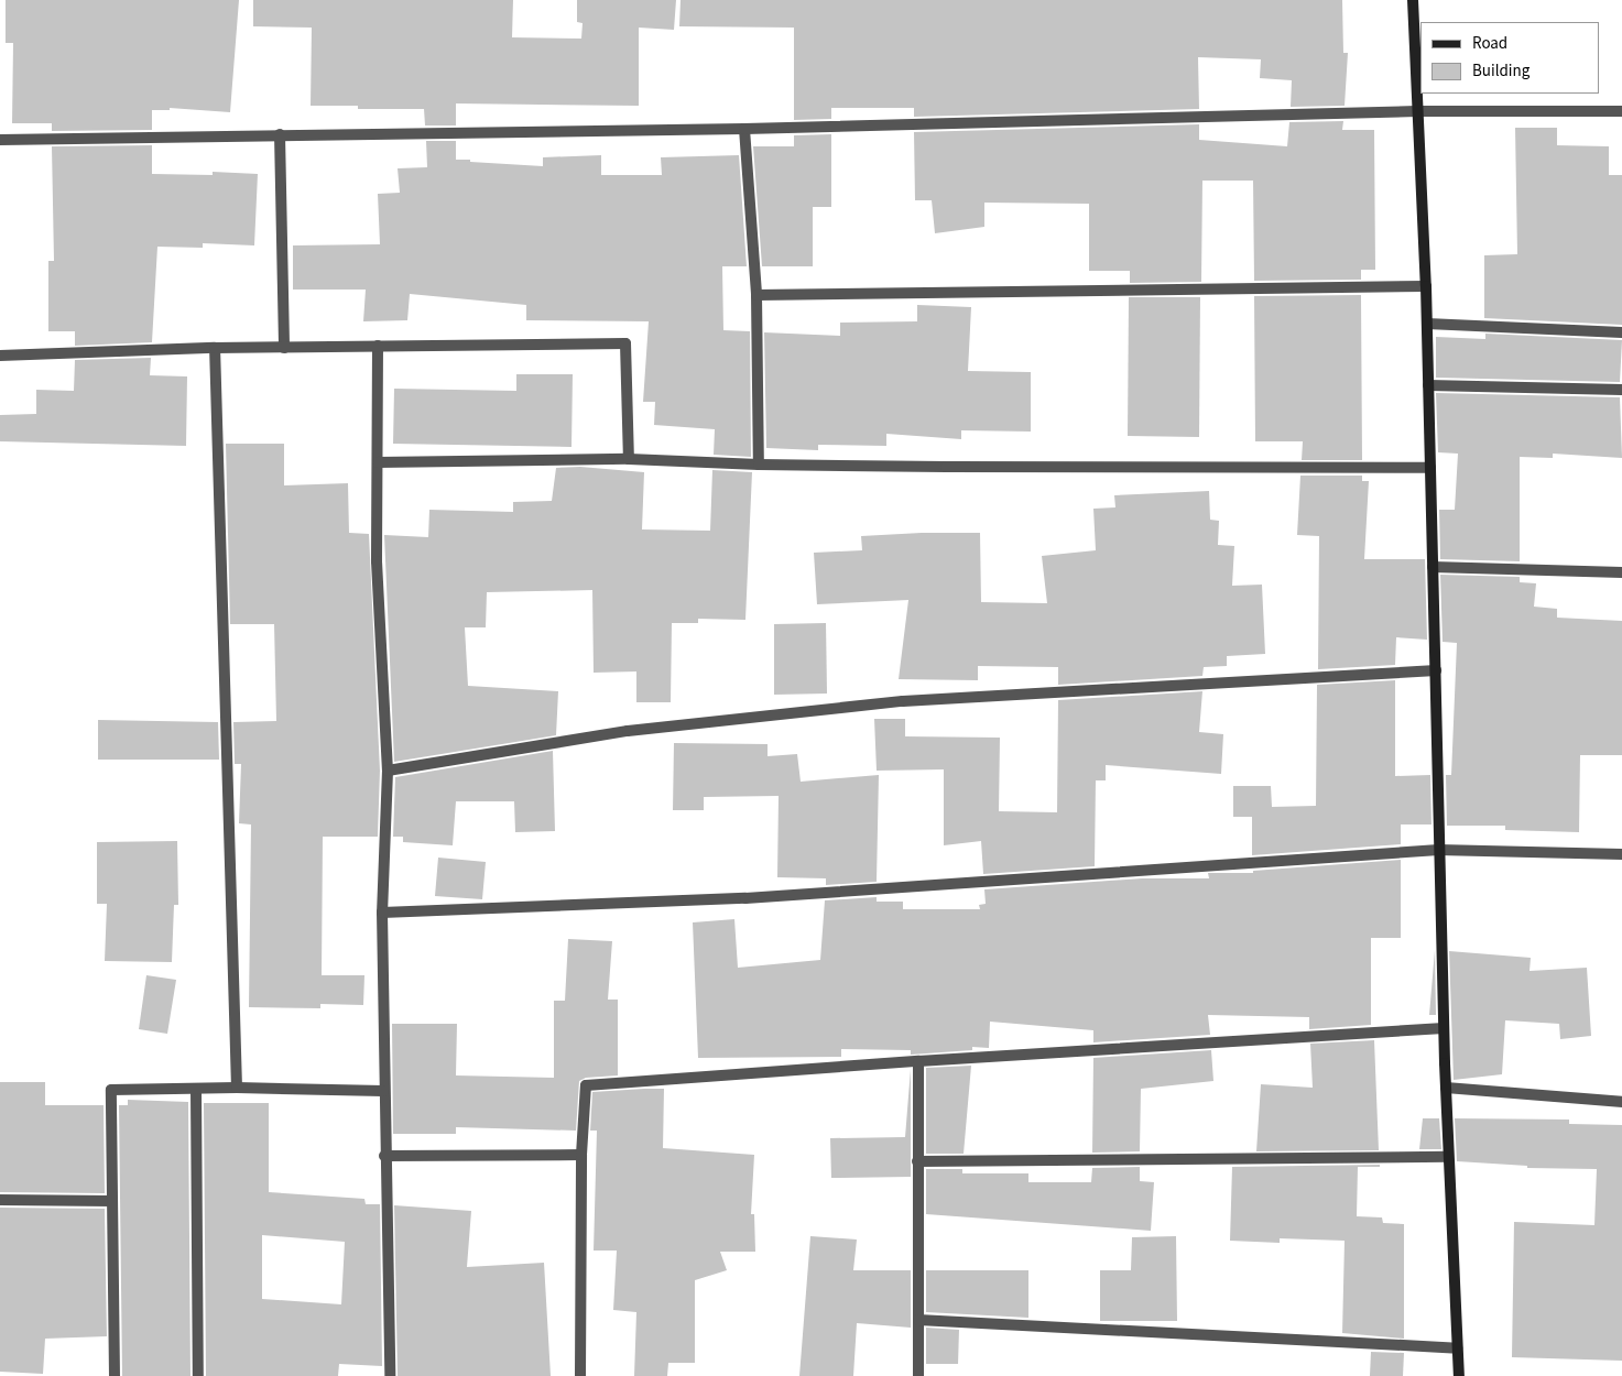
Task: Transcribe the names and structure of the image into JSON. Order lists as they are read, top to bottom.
{
  "legend": ["Road", "Building"]
}
